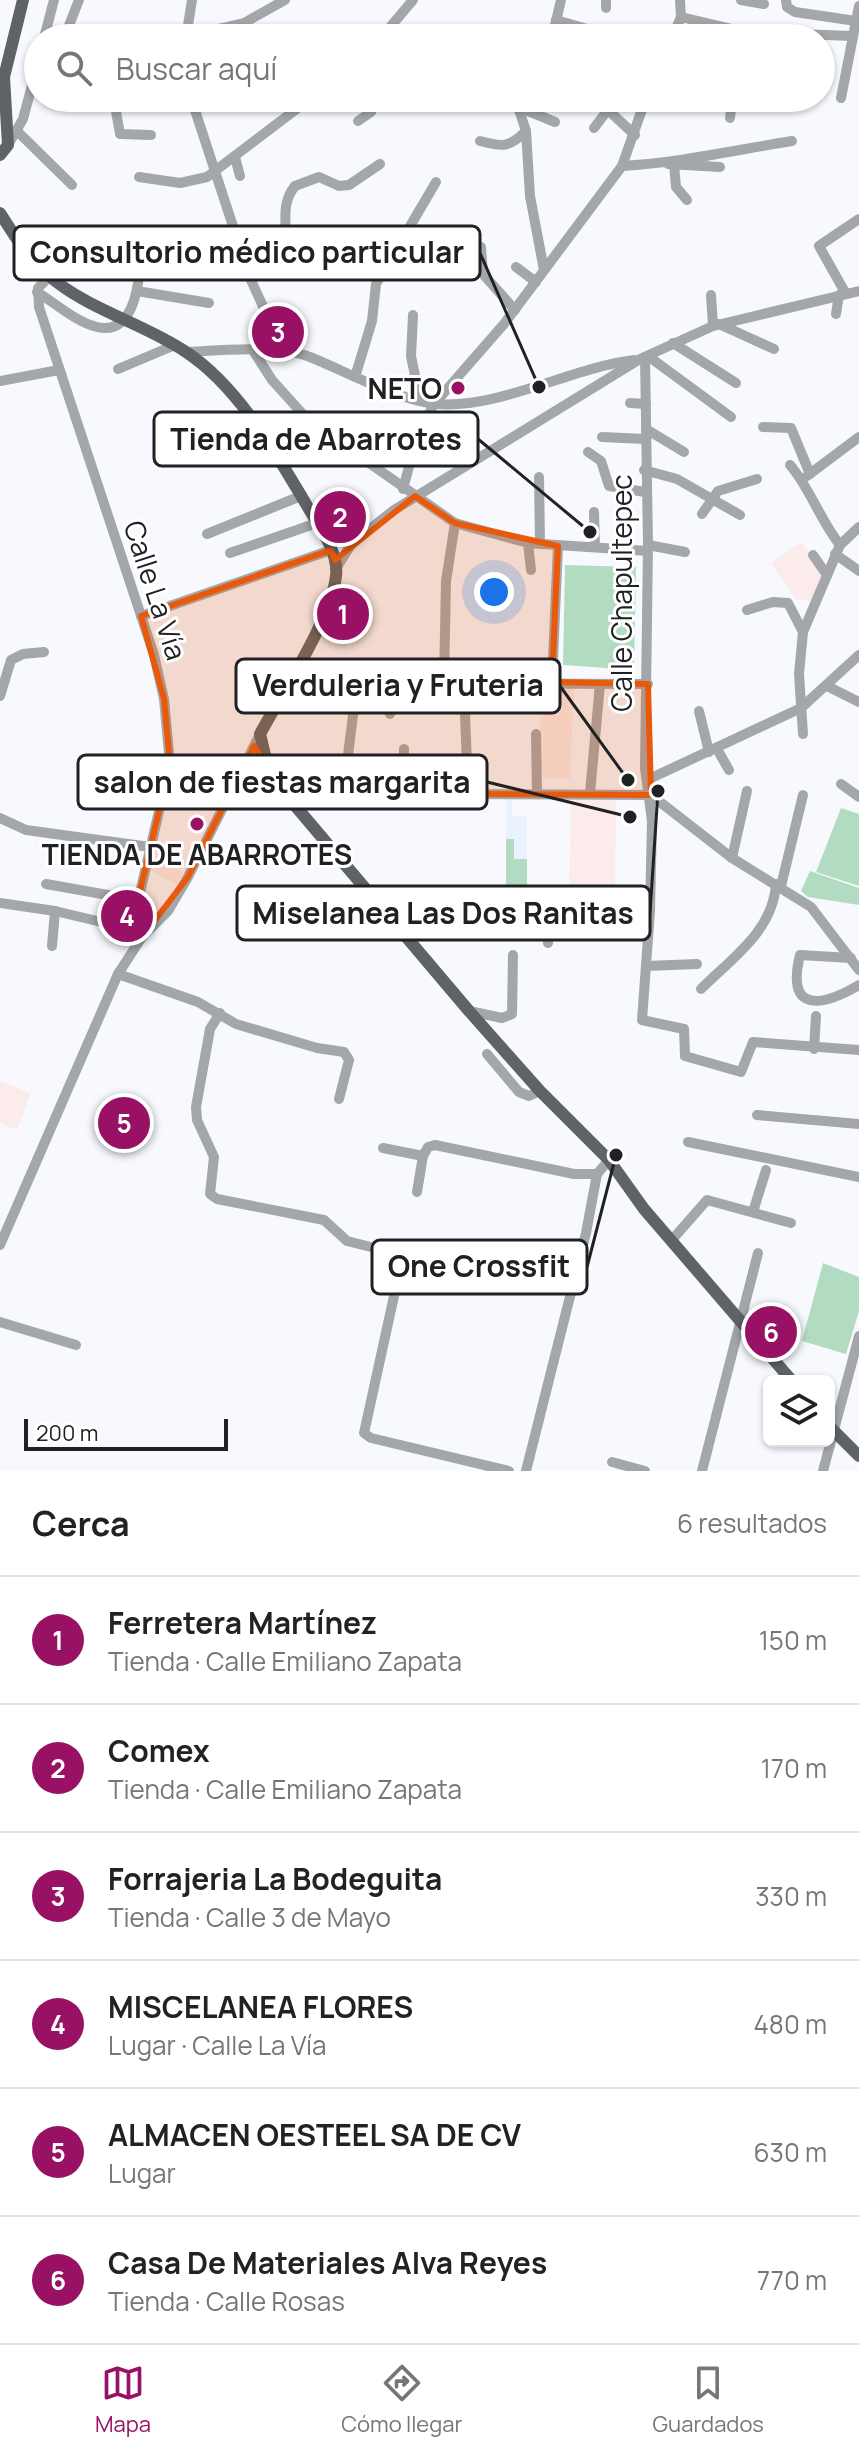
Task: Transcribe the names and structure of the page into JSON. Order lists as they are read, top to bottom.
{
  "streets": {
    "street": ["Calle La Vía", "Calle Chapultepec"]
  },
  "places": [
    "Consultorio médico particular",
    "NETO",
    "Tienda de Abarrotes",
    "Verduleria y Fruteria",
    "Miselanea Las Dos Ranitas",
    "salon de fiestas margarita",
    "TIENDA DE ABARROTES",
    "One Crossfit"
  ],
  "scale_bar": "200 m",
  "page": {
    "search": "Buscar aquí",
    "pins": [
      "3",
      "2",
      "1",
      "4",
      "5",
      "6"
    ],
    "scale": "200 m",
    "heading": ["Cerca", "6 resultados"],
    "list": [
      {
        "mark": "1",
        "name": "Ferretera Martínez",
        "note": "Tienda · Calle Emiliano Zapata",
        "value": "150 m"
      },
      {
        "mark": "2",
        "name": "Comex",
        "note": "Tienda · Calle Emiliano Zapata",
        "value": "170 m"
      },
      {
        "mark": "3",
        "name": "Forrajeria La Bodeguita",
        "note": "Tienda · Calle 3 de Mayo",
        "value": "330 m"
      },
      {
        "mark": "4",
        "name": "MISCELANEA FLORES",
        "note": "Lugar · Calle La Vía",
        "value": "480 m"
      },
      {
        "mark": "5",
        "name": "ALMACEN OESTEEL SA DE CV",
        "note": "Lugar",
        "value": "630 m"
      },
      {
        "mark": "6",
        "name": "Casa De Materiales Alva Reyes",
        "note": "Tienda · Calle Rosas",
        "value": "770 m"
      }
    ],
    "nav": ["Mapa", "Cómo llegar", "Guardados"]
  }
}
